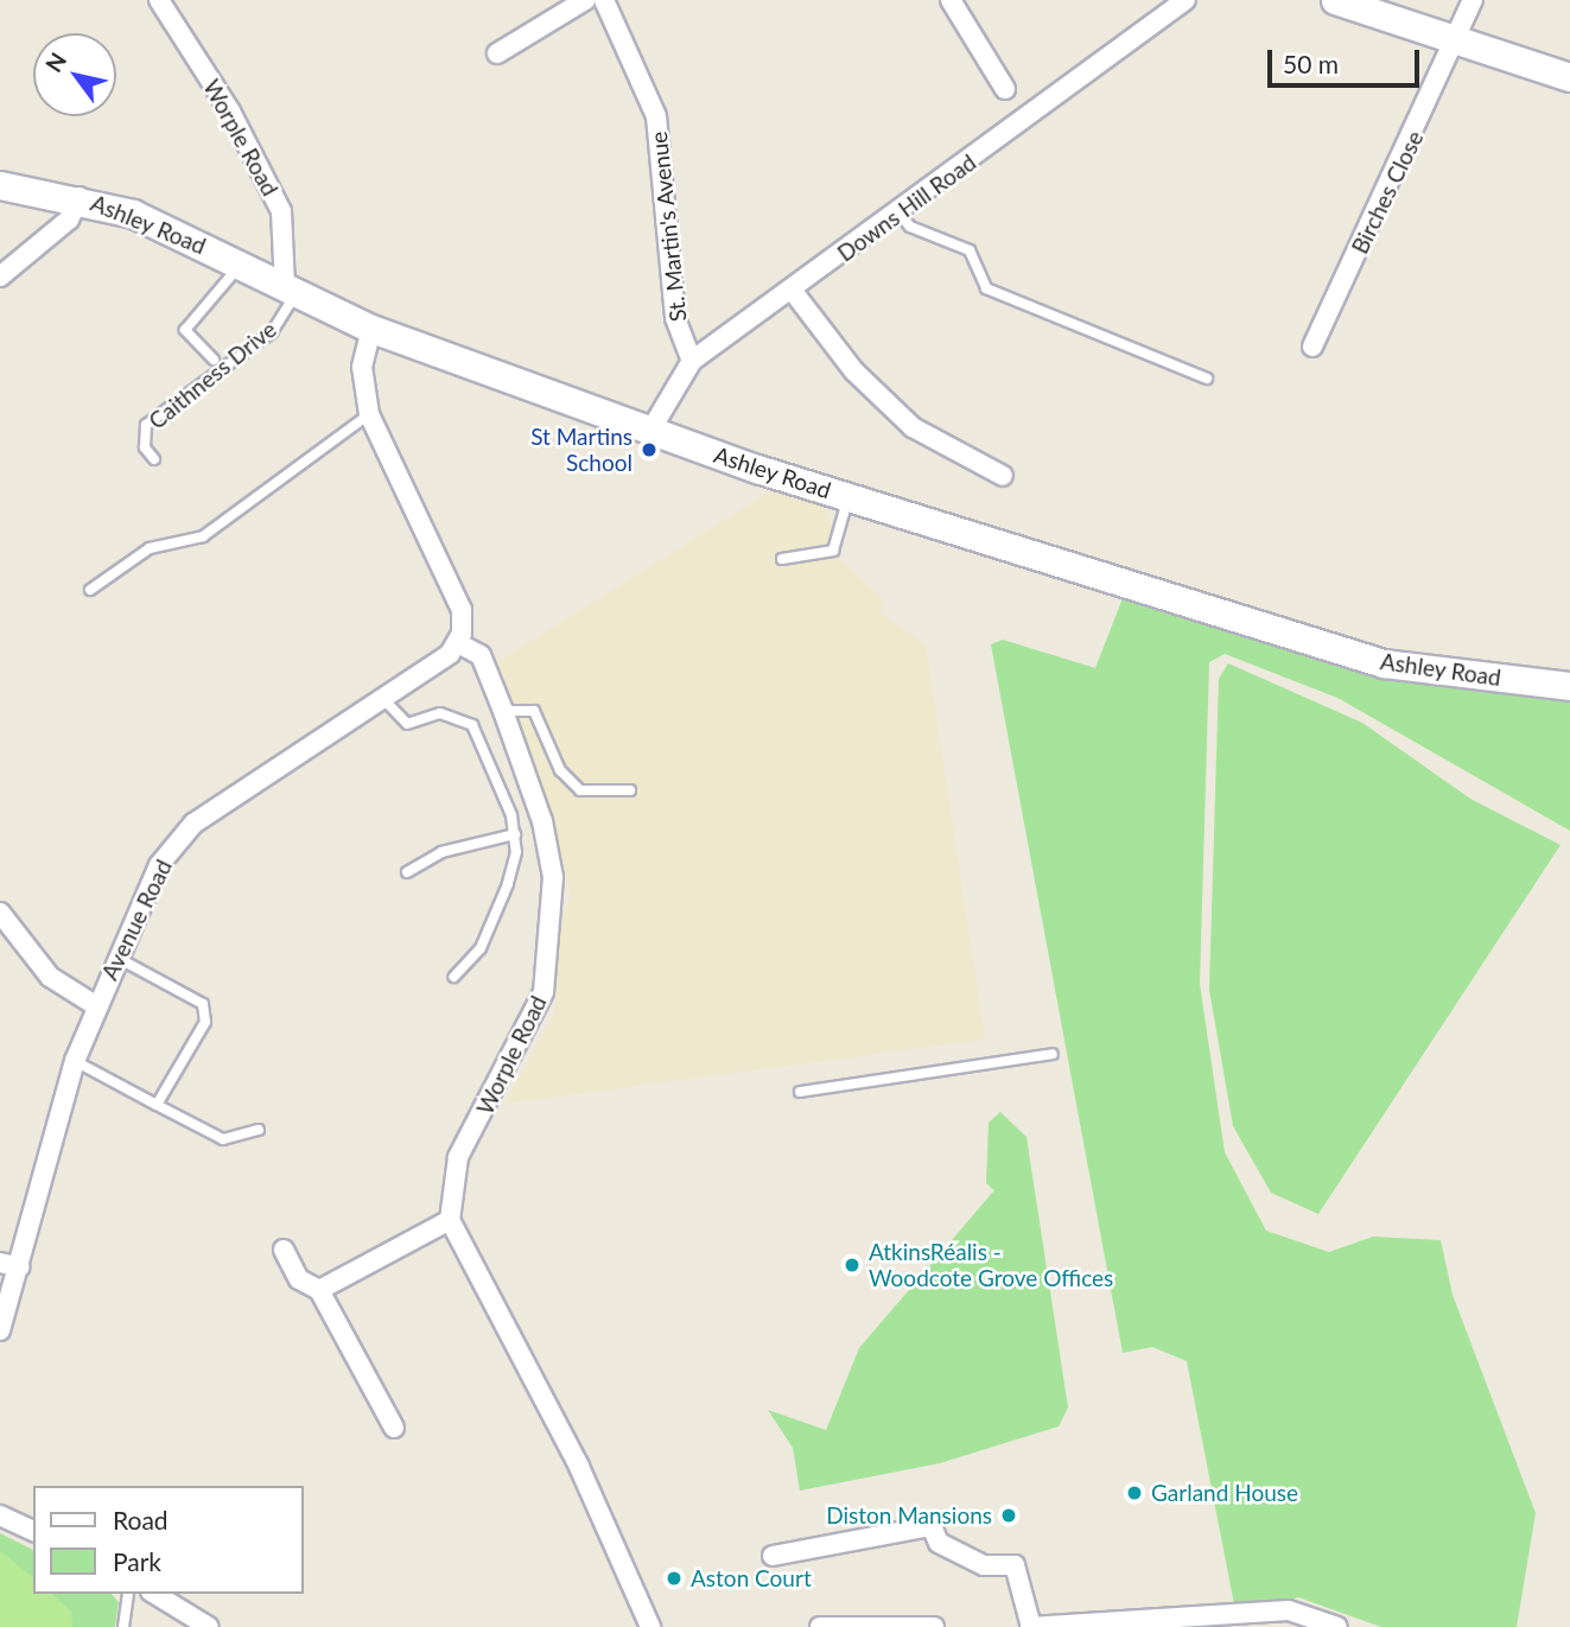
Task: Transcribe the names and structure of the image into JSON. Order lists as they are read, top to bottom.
{
  "streets": {
    "main road": ["Ashley Road"],
    "street": [
      "Worple Road",
      "Birches Close",
      "Downs Hill Road",
      "St. Martin's Avenue",
      "Avenue Road"
    ],
    "lane": ["Caithness Drive"]
  },
  "crossings": [
    ["Worple Road", "Ashley Road"],
    ["Worple Road", "Caithness Drive"],
    ["Worple Road", "Avenue Road"],
    ["Downs Hill Road", "Ashley Road"],
    ["Downs Hill Road", "St. Martin's Avenue"],
    ["Ashley Road", "Caithness Drive"]
  ],
  "places": [
    "St Martins School",
    "AtkinsRéalis - Woodcote Grove Offices",
    "Garland House",
    "Diston Mansions",
    "Aston Court"
  ],
  "legend": ["Road", "Park"],
  "scale_bar": "50 m",
  "north": "top left"
}
